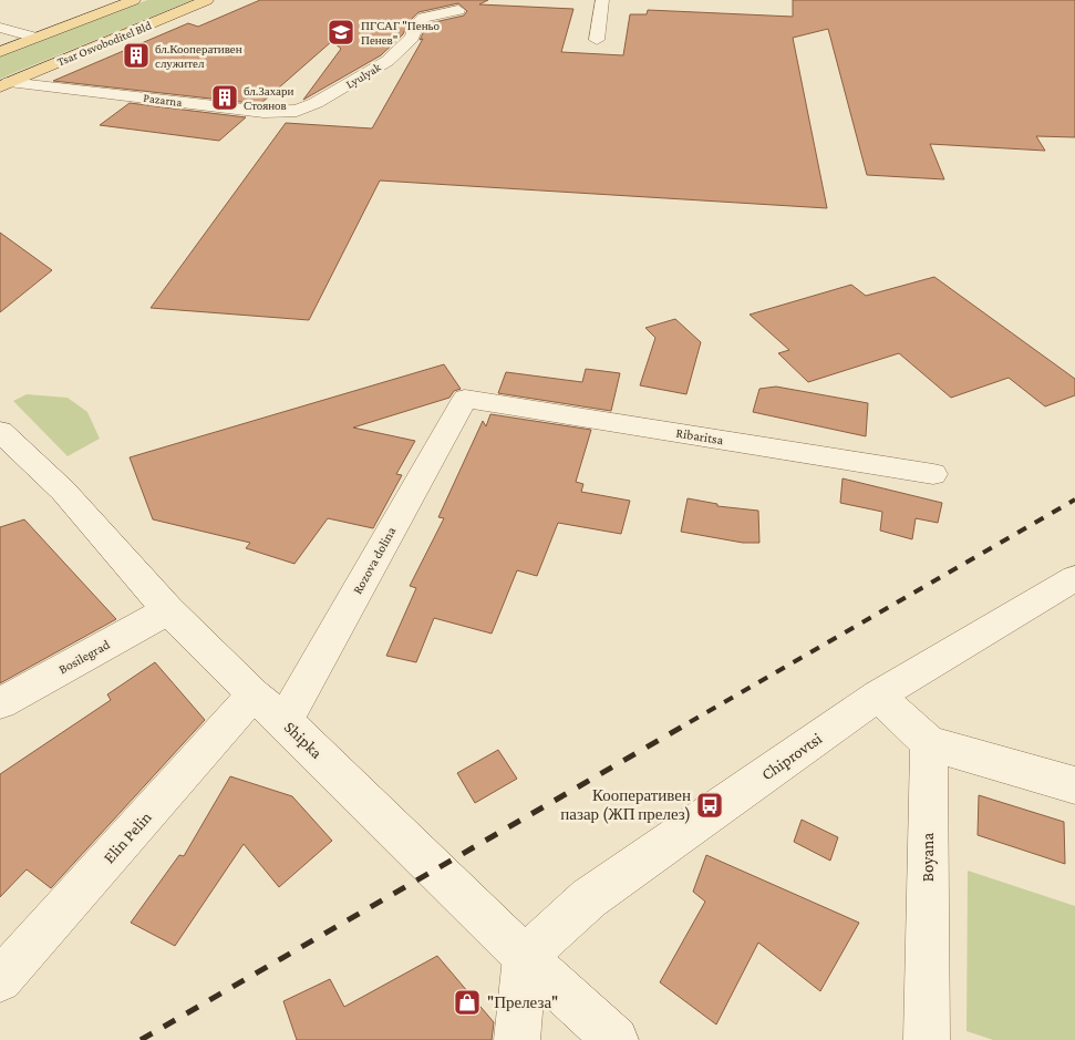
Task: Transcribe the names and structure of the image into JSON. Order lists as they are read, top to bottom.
{
  "streets": {
    "main road": ["Tsar Osvoboditel Bld"],
    "street": [
      "Lyulyak",
      "Pazarna",
      "Ribaritsa",
      "Rozova dolina",
      "Bosilegrad",
      "Shipka",
      "Chiprovtsi",
      "Elin Pelin",
      "Boyana"
    ]
  },
  "crossings": [
    ["Tsar Osvoboditel Bld", "Pazarna"],
    ["Lyulyak", "Pazarna"],
    ["Ribaritsa", "Rozova dolina"],
    ["Rozova dolina", "Shipka"],
    ["Bosilegrad", "Shipka"],
    ["Shipka", "Chiprovtsi"],
    ["Shipka", "Elin Pelin"]
  ],
  "places": {
    "school or university": ["ПГСАГ \"Пеньо Пенев\""],
    "building": ["бл.Кооперативен служител", "бл.Захари Стоянов"],
    "bus stop": ["Кооперативен пазар (ЖП прелез)"],
    "shop": ["\"Прелеза\""]
  }
}
